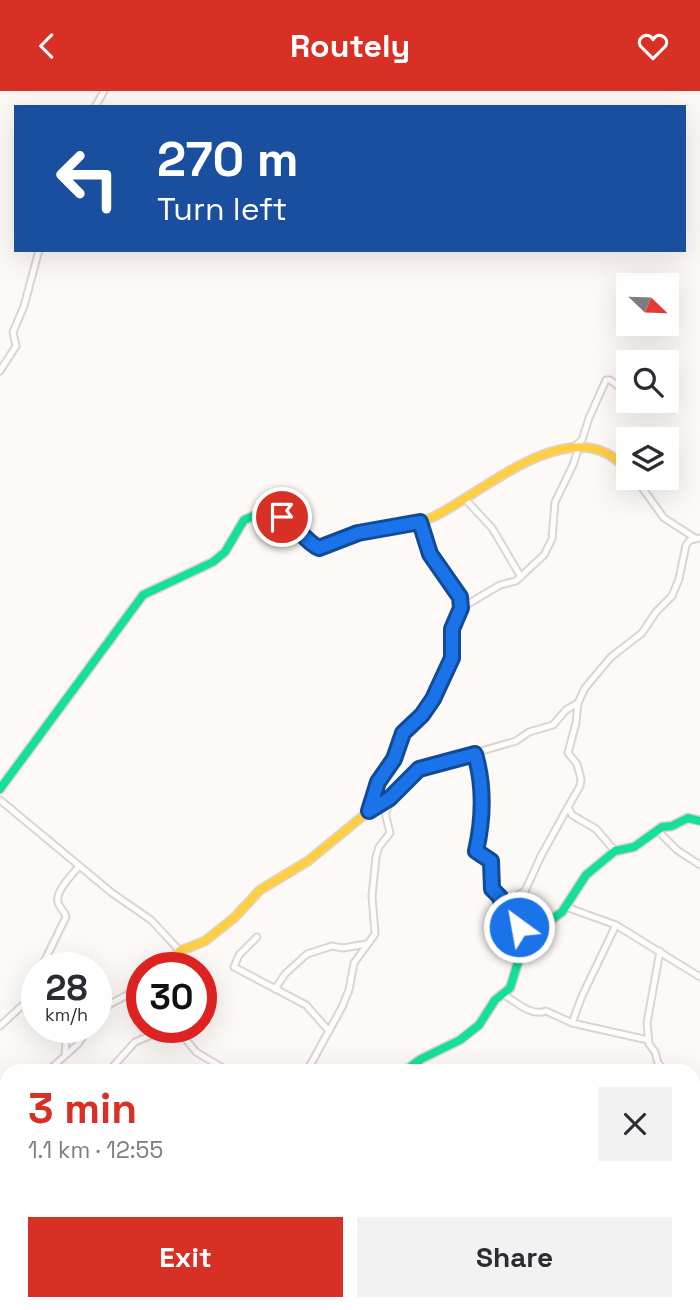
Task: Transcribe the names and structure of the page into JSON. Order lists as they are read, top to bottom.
{
  "north": "bottom right",
  "page": {
    "header": "Routely",
    "turn": ["270 m", "Turn left"],
    "speed": "28 km/h",
    "limit": "30",
    "heading": ["3 min", "1.1 km · 12:55"],
    "buttons": ["Exit", "Share"]
  }
}
